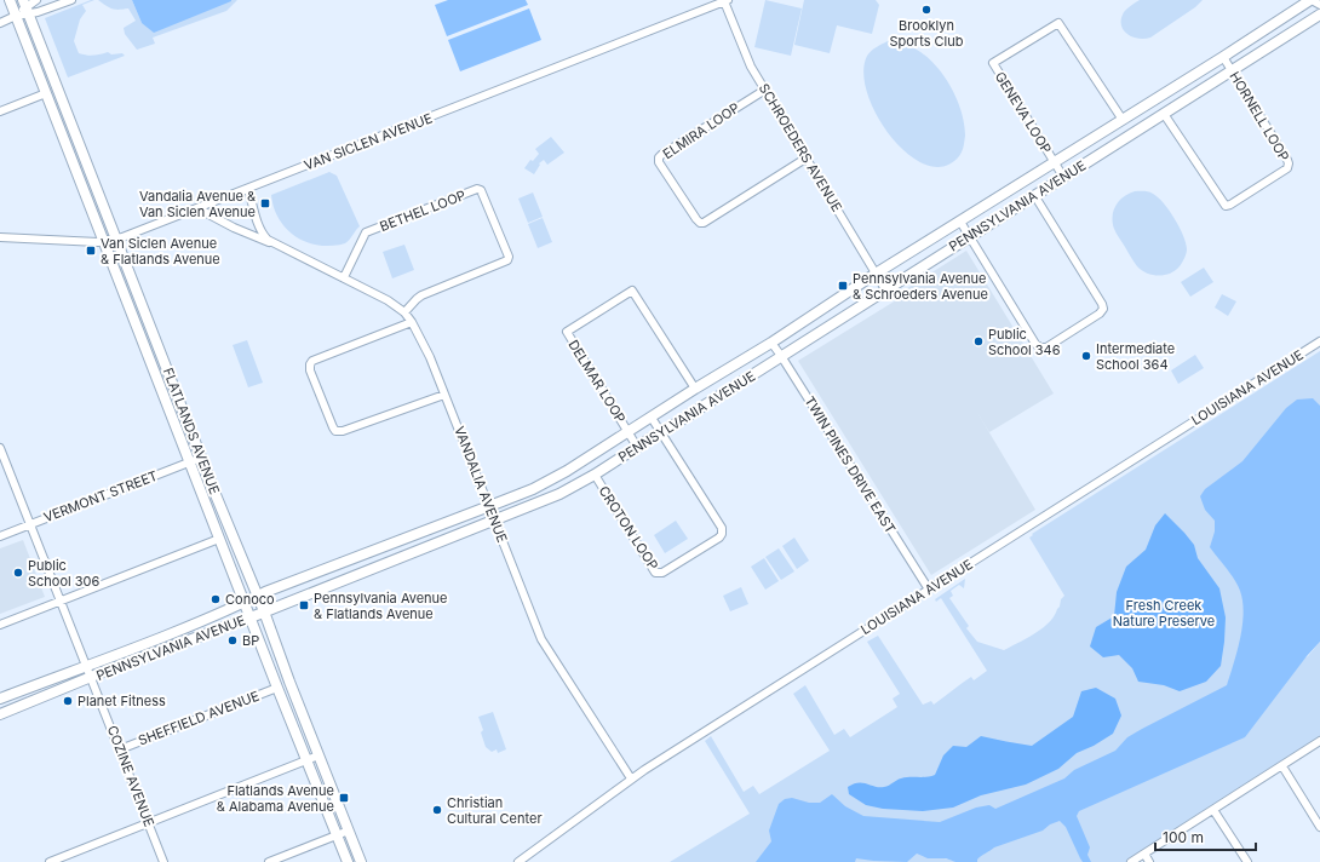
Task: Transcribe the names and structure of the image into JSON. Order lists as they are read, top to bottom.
{
  "streets": {
    "main road": ["PENNSYLVANIA AVENUE", "FLATLANDS AVENUE"],
    "street": [
      "GENEVA LOOP",
      "HORNELL LOOP",
      "ELMIRA LOOP",
      "VAN SICLEN AVENUE",
      "SCHROEDERS AVENUE",
      "BETHEL LOOP",
      "DELMAR LOOP",
      "LOUISIANA AVENUE",
      "TWIN PINES DRIVE EAST",
      "VANDALIA AVENUE",
      "VERMONT STREET",
      "CROTON LOOP",
      "SHEFFIELD AVENUE",
      "COZINE AVENUE"
    ]
  },
  "crossings": [
    ["GENEVA LOOP", "PENNSYLVANIA AVENUE"],
    ["HORNELL LOOP", "PENNSYLVANIA AVENUE"],
    ["ELMIRA LOOP", "SCHROEDERS AVENUE"],
    ["VAN SICLEN AVENUE", "SCHROEDERS AVENUE"],
    ["VAN SICLEN AVENUE", "FLATLANDS AVENUE"],
    ["VAN SICLEN AVENUE", "VANDALIA AVENUE"],
    ["SCHROEDERS AVENUE", "PENNSYLVANIA AVENUE"],
    ["PENNSYLVANIA AVENUE", "DELMAR LOOP"],
    ["PENNSYLVANIA AVENUE", "FLATLANDS AVENUE"],
    ["PENNSYLVANIA AVENUE", "TWIN PINES DRIVE EAST"],
    ["PENNSYLVANIA AVENUE", "VANDALIA AVENUE"],
    ["PENNSYLVANIA AVENUE", "CROTON LOOP"],
    ["PENNSYLVANIA AVENUE", "COZINE AVENUE"],
    ["BETHEL LOOP", "VANDALIA AVENUE"],
    ["LOUISIANA AVENUE", "TWIN PINES DRIVE EAST"],
    ["LOUISIANA AVENUE", "VANDALIA AVENUE"],
    ["FLATLANDS AVENUE", "VERMONT STREET"],
    ["FLATLANDS AVENUE", "SHEFFIELD AVENUE"],
    ["VERMONT STREET", "COZINE AVENUE"],
    ["SHEFFIELD AVENUE", "COZINE AVENUE"]
  ],
  "parks": ["Fresh Creek Nature Preserve"],
  "places": {
    "other": [
      "Brooklyn Sports Club",
      "Public School 346",
      "Intermediate School 364",
      "Public School 306",
      "Conoco",
      "BP",
      "Planet Fitness",
      "Christian Cultural Center"
    ],
    "transit": [
      "Vandalia Avenue & Van Siclen Avenue",
      "Van Siclen Avenue & Flatlands Avenue",
      "Pennsylvania Avenue & Schroeders Avenue",
      "Pennsylvania Avenue & Flatlands Avenue",
      "Flatlands Avenue & Alabama Avenue"
    ]
  },
  "scale_bar": "100 m"
}
